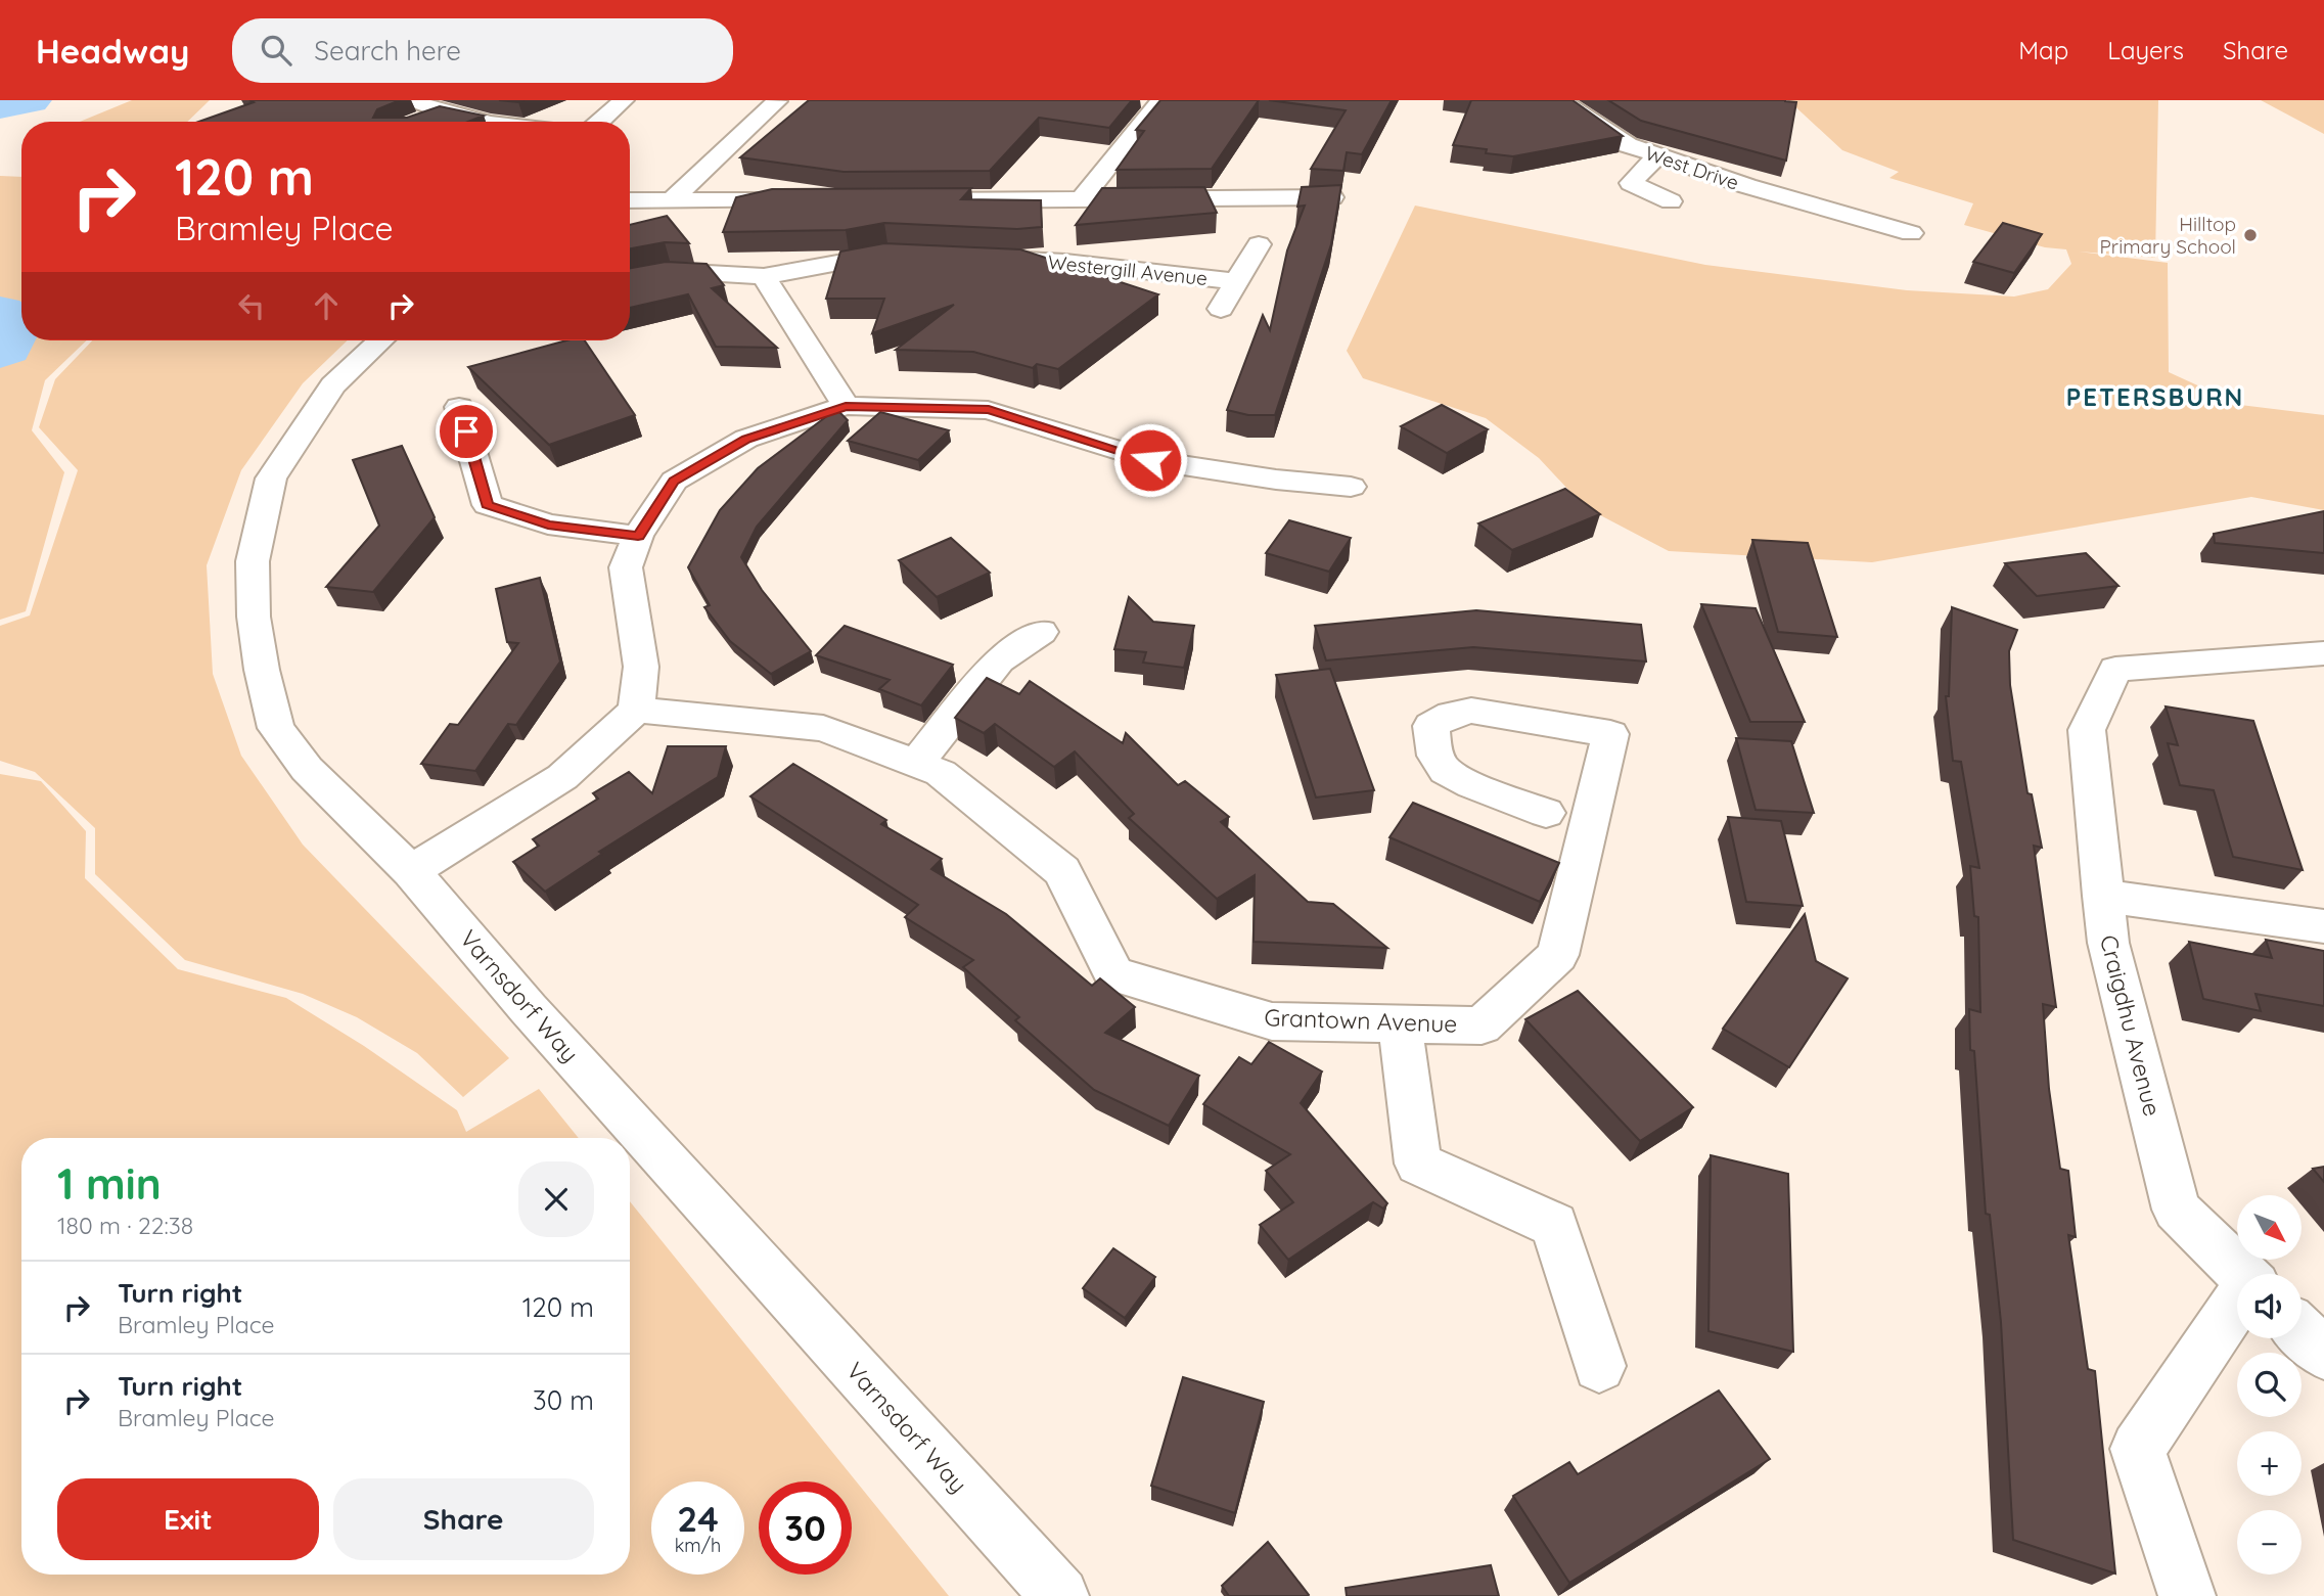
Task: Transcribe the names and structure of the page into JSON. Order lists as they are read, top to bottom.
{
  "streets": {
    "street": [
      "West Drive",
      "Westergill Avenue",
      "Varnsdorf Way",
      "Grantown Avenue",
      "Craigdhu Avenue"
    ]
  },
  "districts": ["PETERSBURN"],
  "places": ["Hilltop Primary School"],
  "north": "bottom right",
  "page": {
    "header": "Headway",
    "search": "Search here",
    "nav": ["Map", "Layers", "Share"],
    "turn": ["120 m", "Bramley Place"],
    "heading": ["1 min", "180 m · 22:38"],
    "map_buttons": ["+", "−"],
    "list": [
      {
        "name": "Turn right",
        "note": "Bramley Place",
        "value": "120 m"
      },
      {
        "name": "Turn right",
        "note": "Bramley Place",
        "value": "30 m"
      }
    ],
    "buttons": ["Exit", "Share"],
    "speed": "24 km/h",
    "limit": "30"
  }
}
